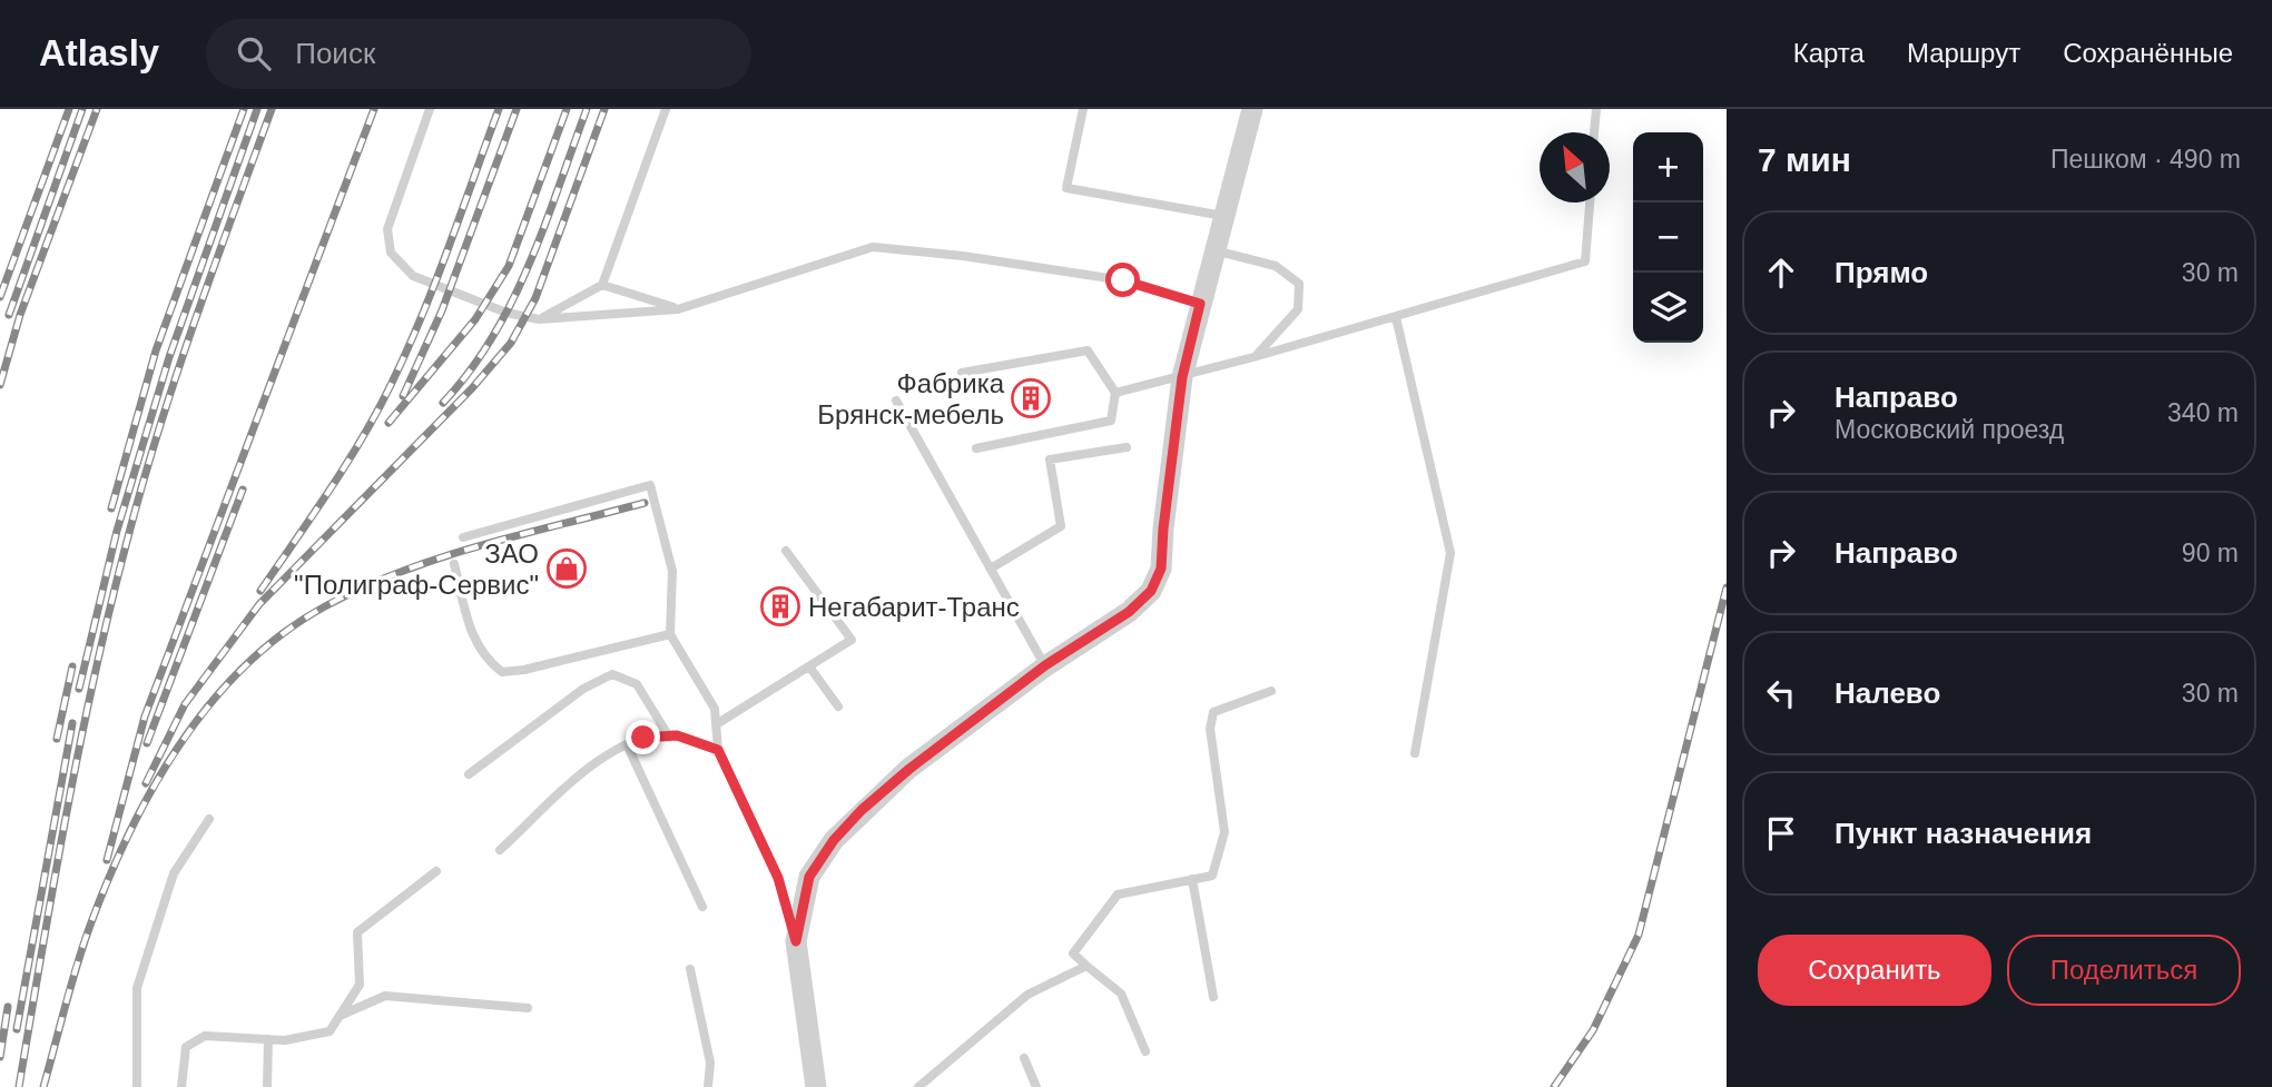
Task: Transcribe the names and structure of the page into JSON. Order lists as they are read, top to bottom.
{
  "places": {
    "building": ["Фабрика Брянск-мебель", "Негабарит-Транс"],
    "shop": ["ЗАО \"Полиграф-Сервис\""]
  },
  "north": "top left",
  "page": {
    "header": "Atlasly",
    "search": "Поиск",
    "nav": ["Карта", "Маршрут", "Сохранённые"],
    "heading": ["7 мин", "Пешком · 490 m"],
    "map_buttons": ["+", "−"],
    "list": [
      ["Прямо", "30 m"],
      ["Направо", "Московский проезд", "340 m"],
      ["Направо", "90 m"],
      ["Налево", "30 m"],
      "Пункт назначения"
    ],
    "buttons": ["Сохранить", "Поделиться"]
  }
}
